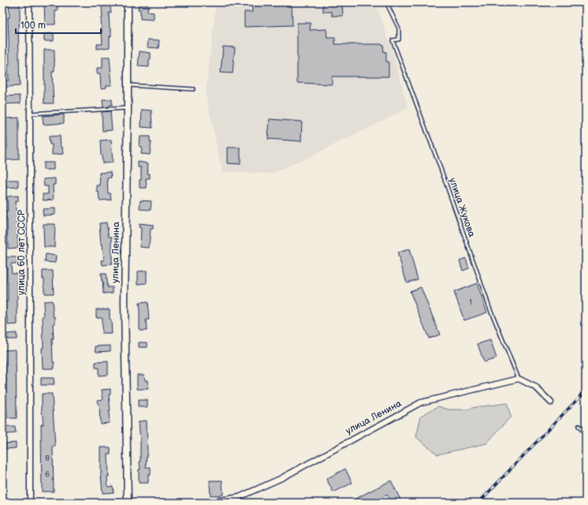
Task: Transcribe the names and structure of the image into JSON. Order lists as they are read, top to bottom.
{
  "streets": {
    "street": ["улица 60 лет СССР", "улица Ленина"],
    "lane": ["улица Жукова"]
  },
  "crossings": [
    ["улица Жукова", "улица Ленина"]
  ],
  "house_numbers": ["1", "8", "6"],
  "scale_bar": "100 m"
}
